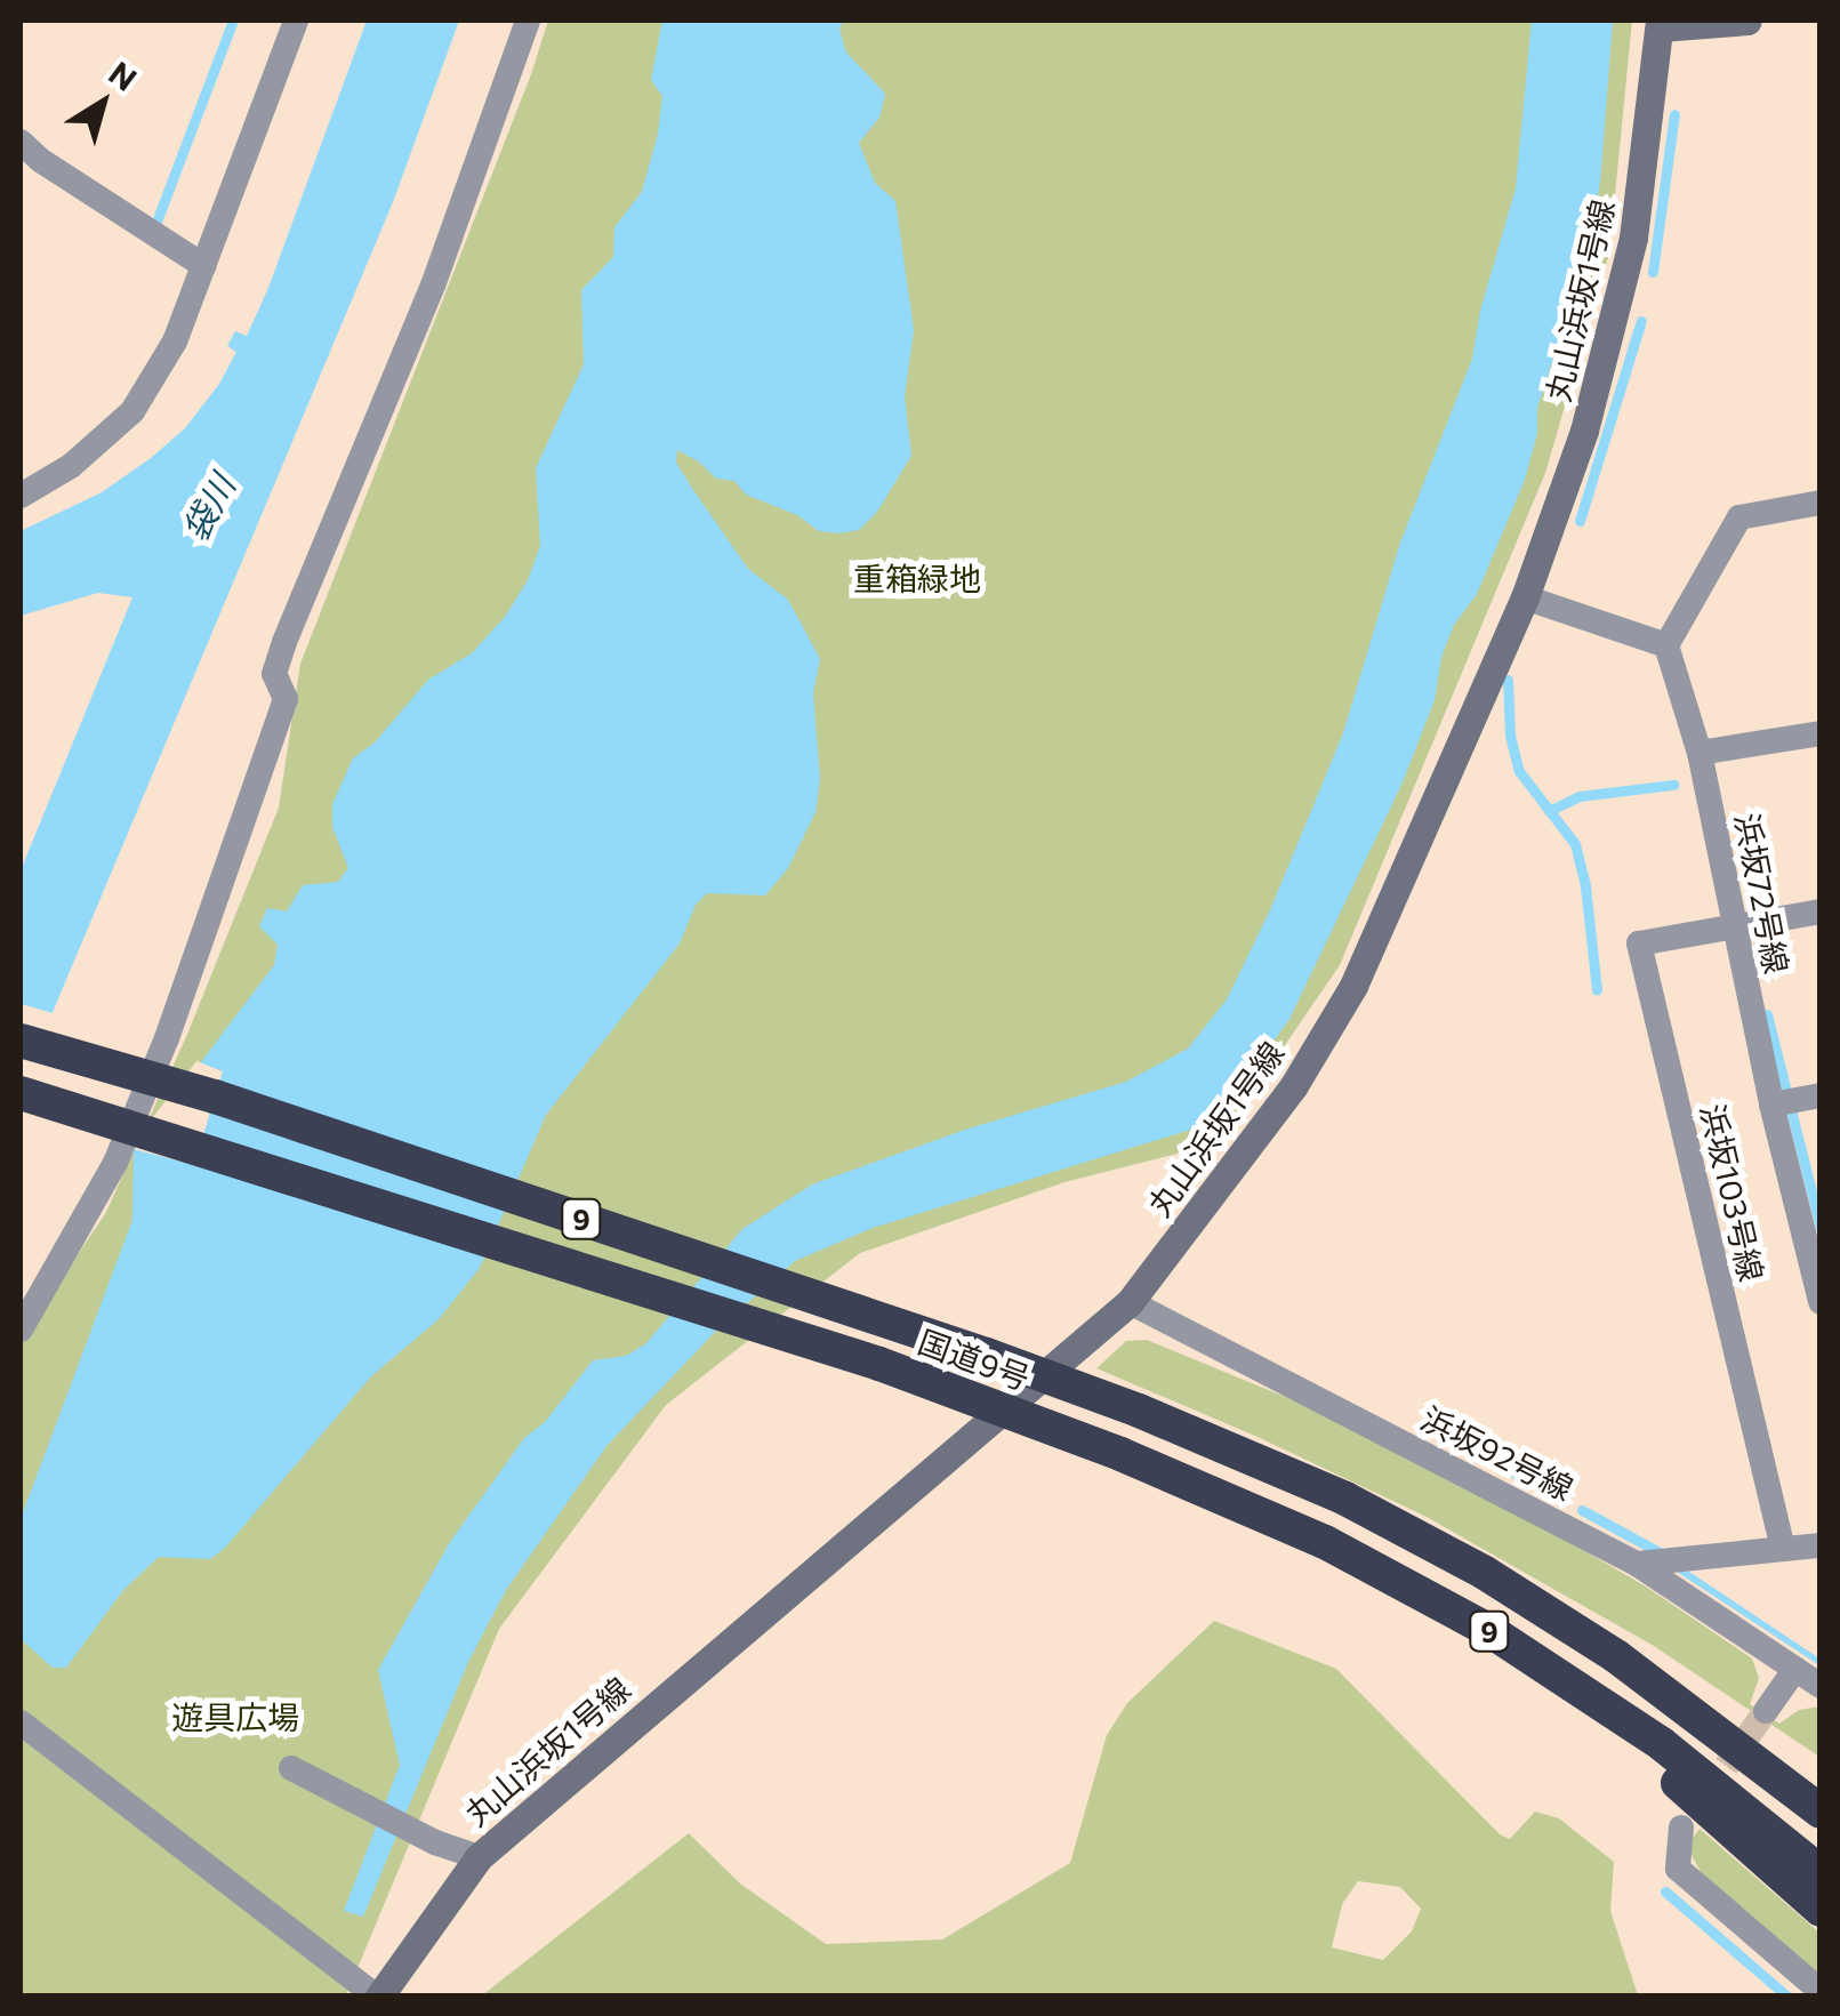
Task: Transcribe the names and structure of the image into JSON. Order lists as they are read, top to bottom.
{
  "streets": {
    "highway": ["9", "国道9号"],
    "street": [
      "丸山浜坂1号線",
      "浜坂72号線",
      "浜坂103号線",
      "浜坂92号線"
    ]
  },
  "crossings": [
    ["丸山浜坂1号線", "浜坂92号線"],
    ["浜坂72号線", "浜坂103号線"]
  ],
  "water": ["袋川"],
  "parks": ["重箱緑地", "遊具広場"],
  "north": "top right"
}
